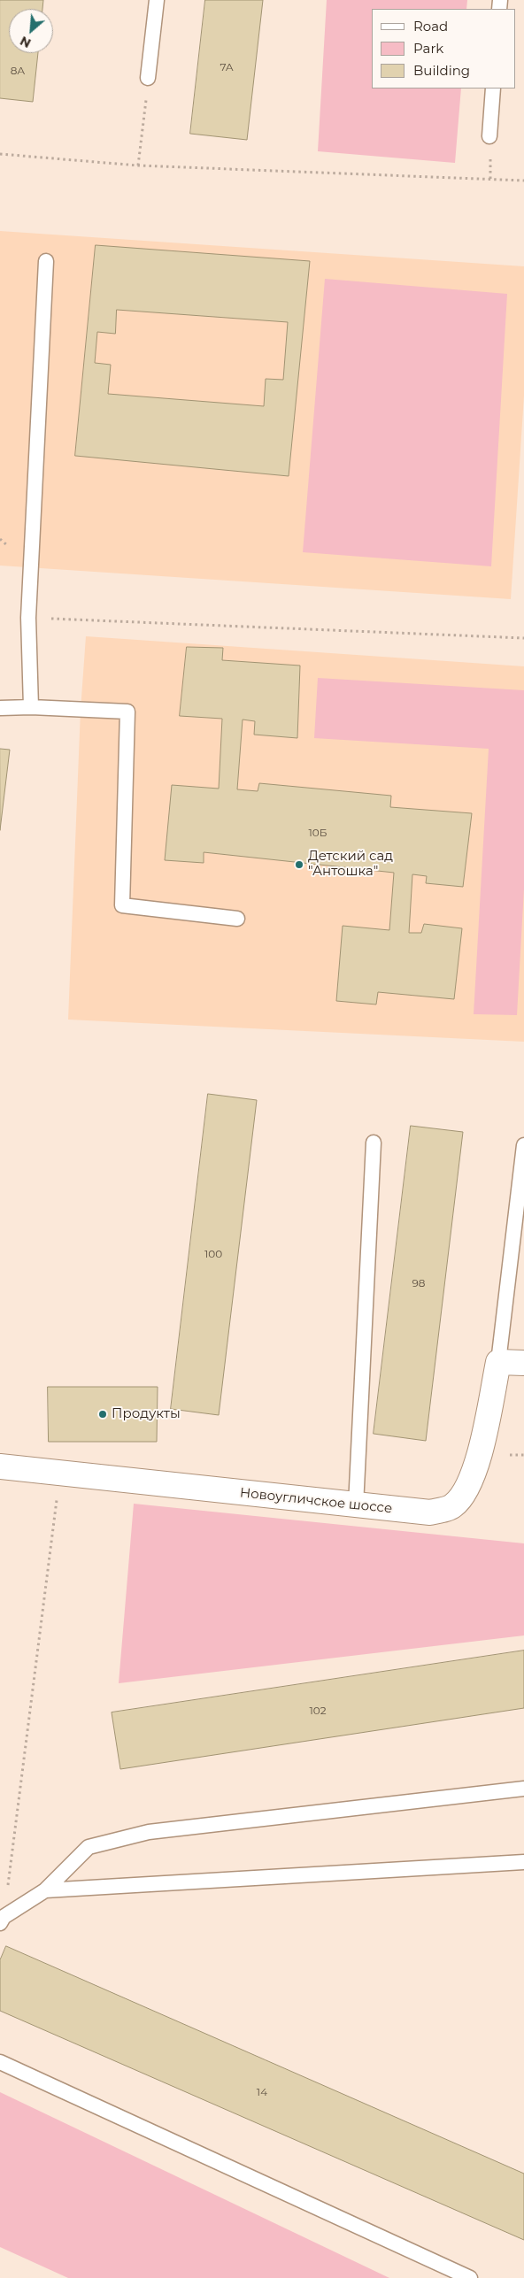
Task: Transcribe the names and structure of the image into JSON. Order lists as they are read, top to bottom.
{
  "streets": {
    "street": ["Новоугличское шоссе"]
  },
  "places": ["Детский сад \"Антошка\"", "Продукты"],
  "house_numbers": [
    "7А",
    "8А",
    "10Б",
    "100",
    "98",
    "102",
    "14"
  ],
  "legend": ["Road", "Park", "Building"],
  "north": "bottom left"
}
